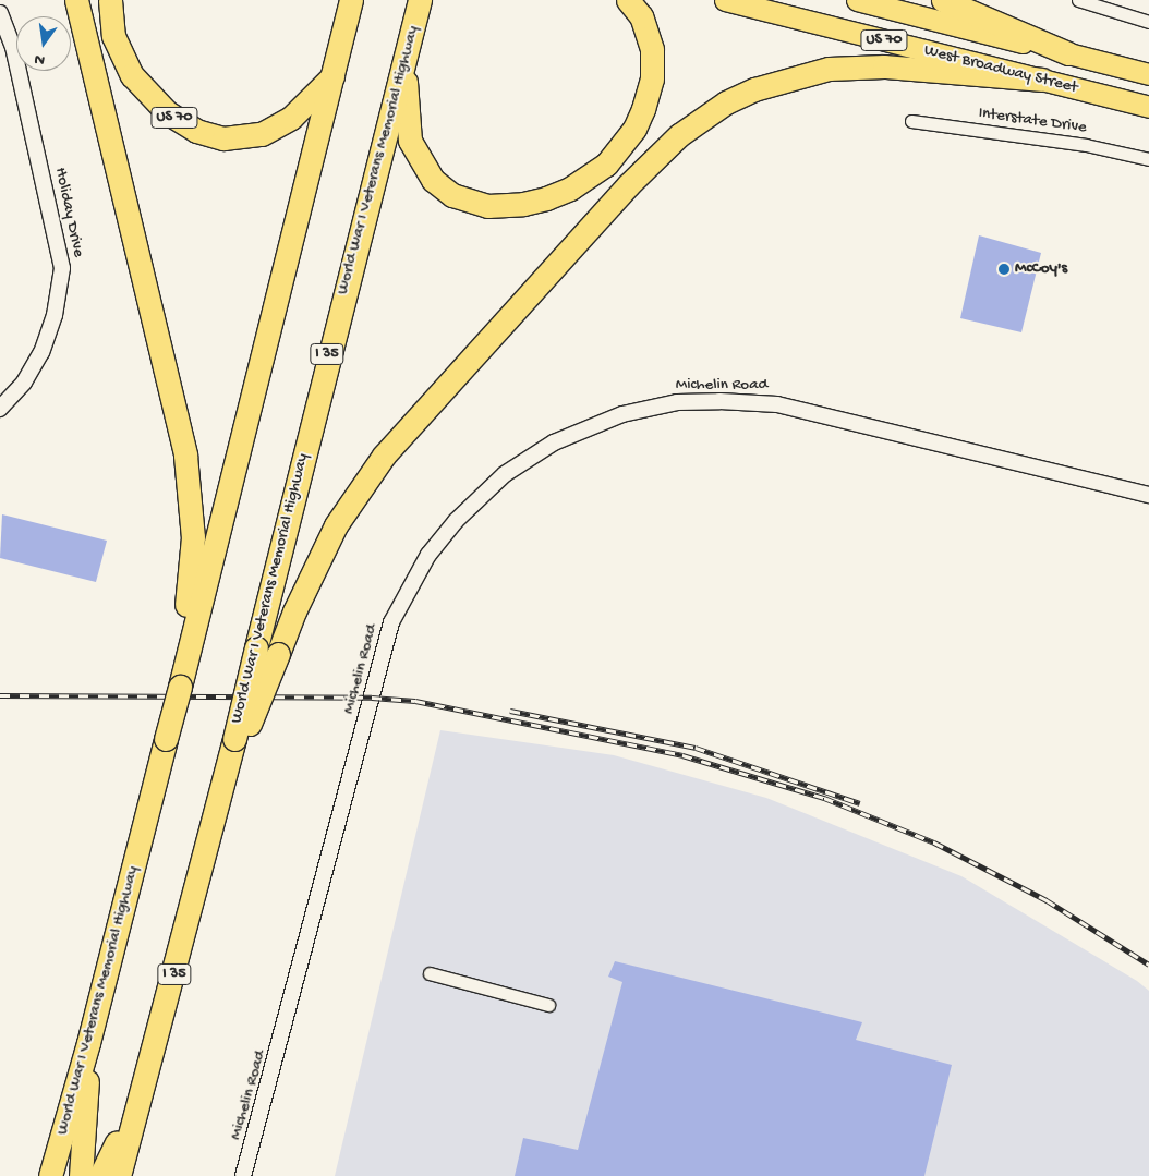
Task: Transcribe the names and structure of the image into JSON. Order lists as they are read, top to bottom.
{
  "streets": {
    "highway": ["US 70", "World War I Veterans Memorial Highway", "I 35"],
    "main road": ["West Broadway Street"],
    "street": ["Interstate Drive", "Holiday Drive", "Michelin Road"]
  },
  "crossings": [
    ["US 70", "World War I Veterans Memorial Highway"]
  ],
  "places": ["McCoy's"],
  "north": "bottom"
}
